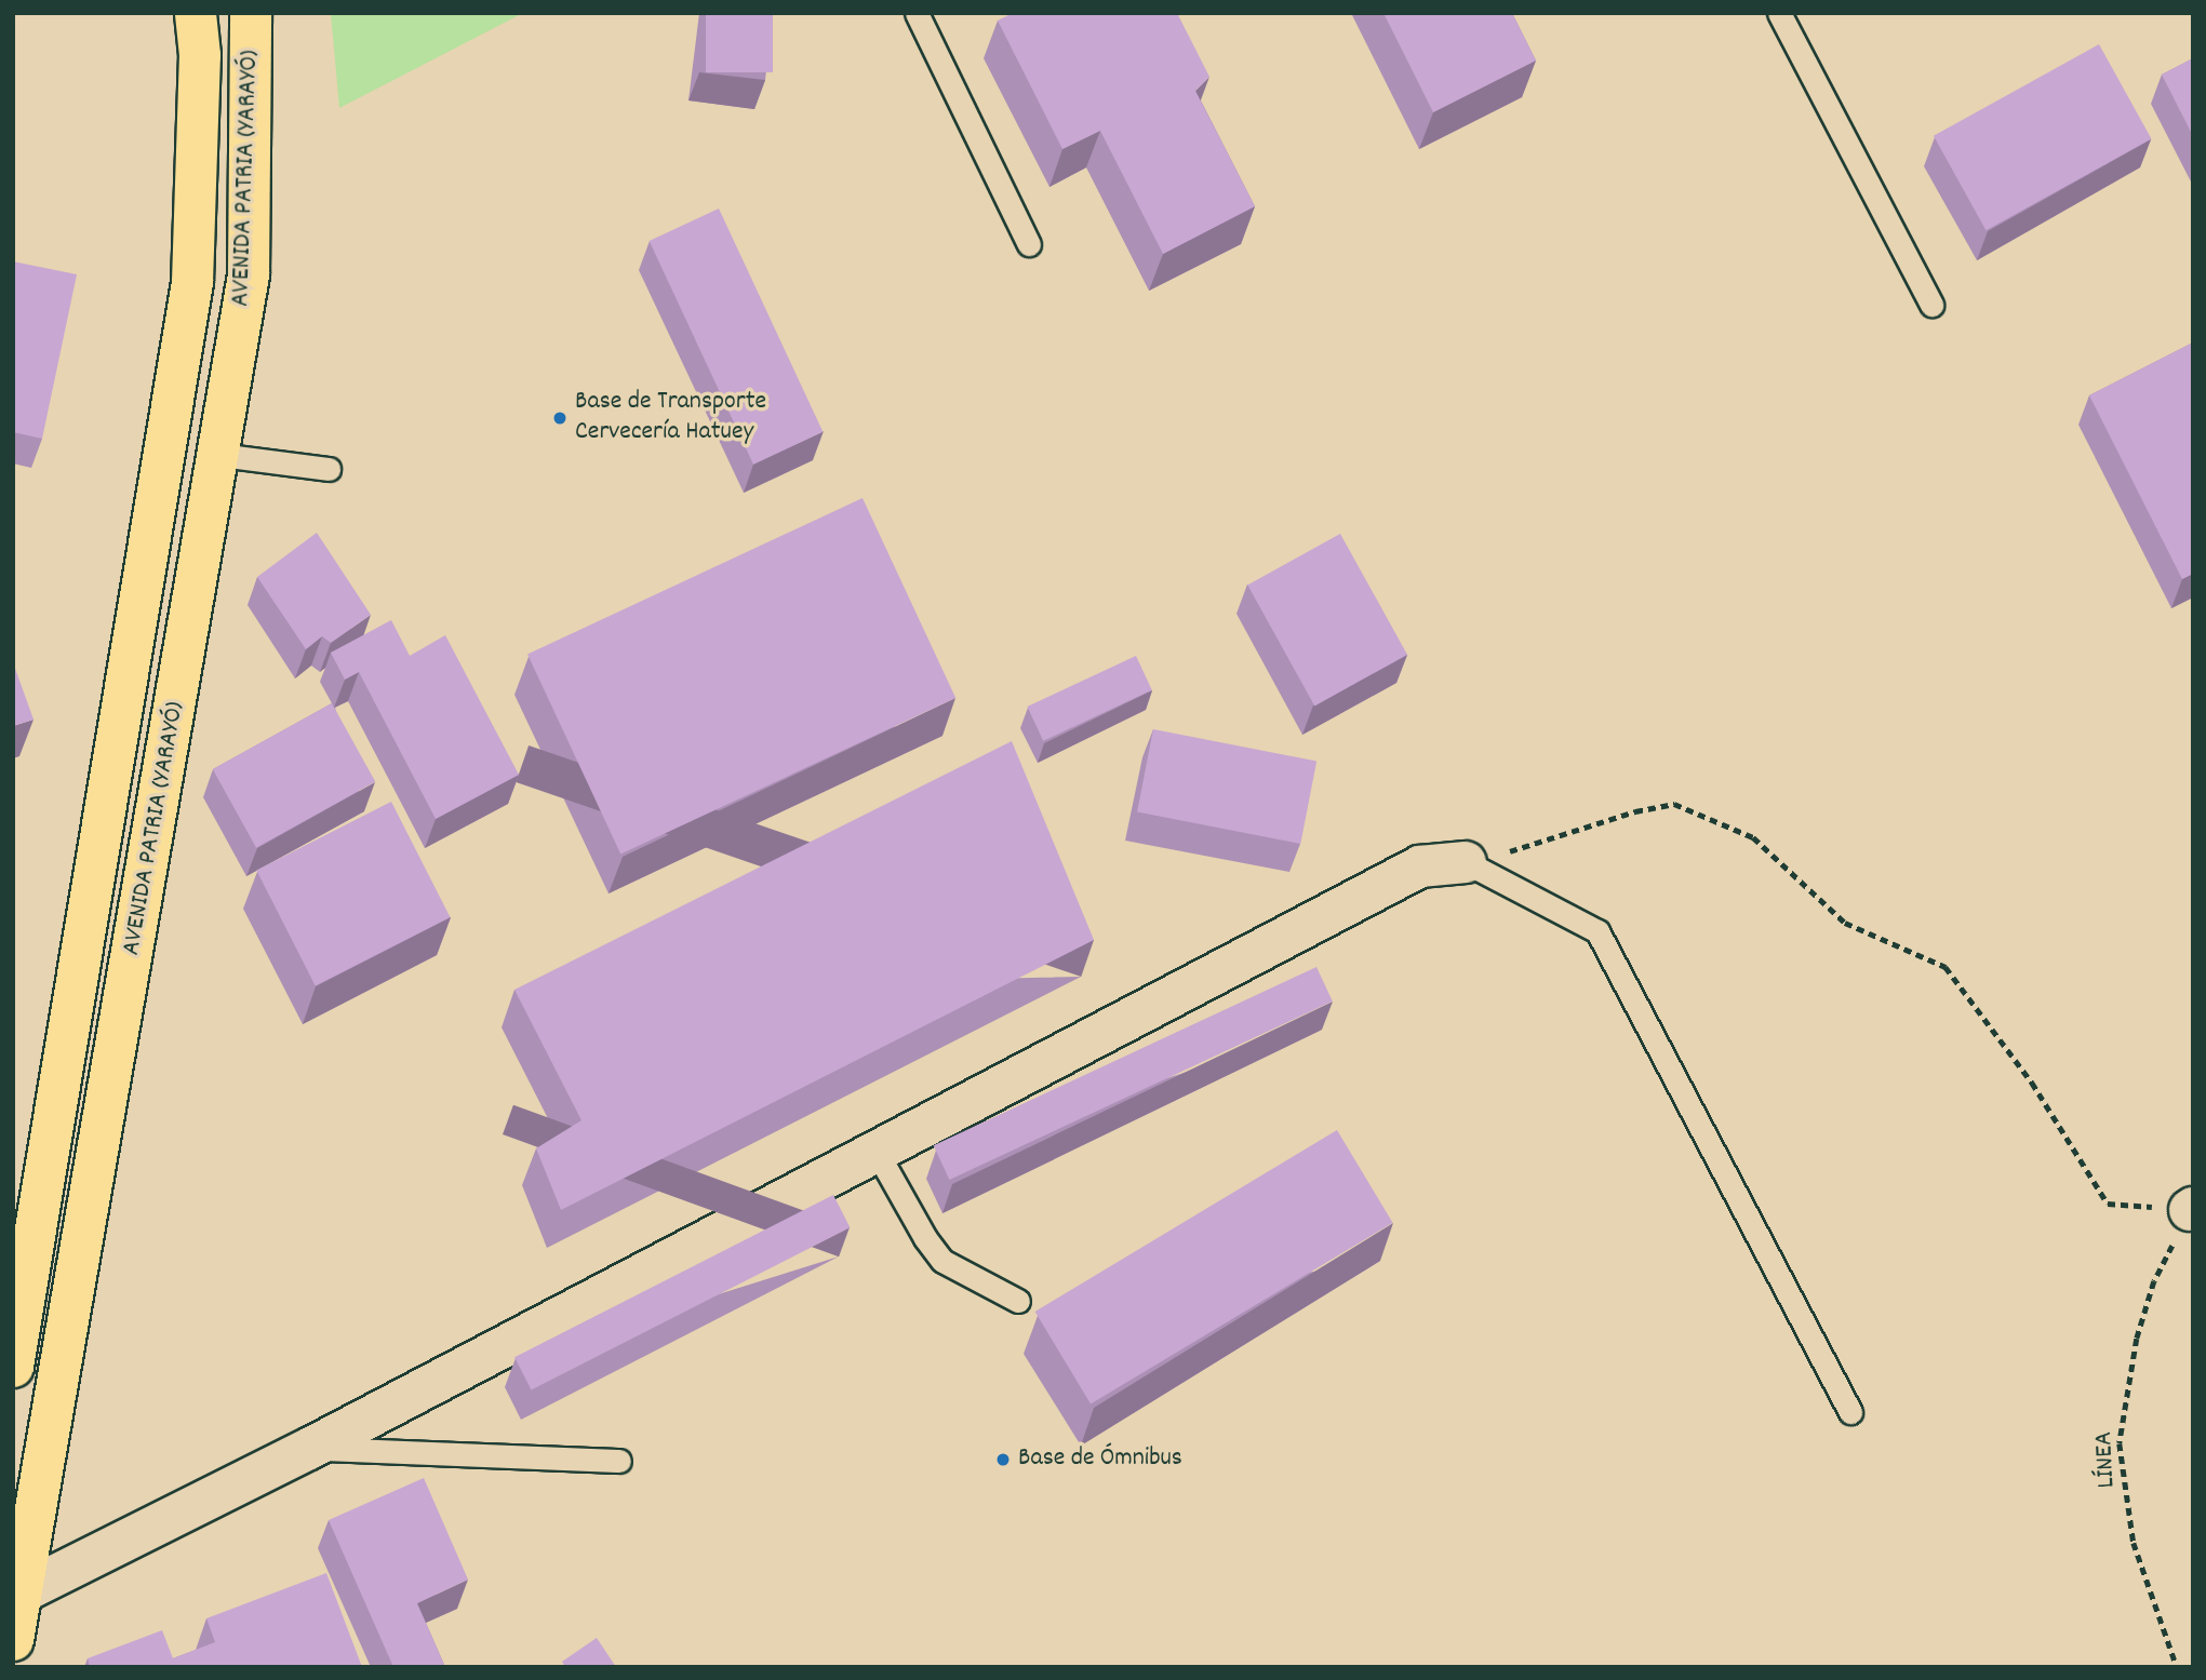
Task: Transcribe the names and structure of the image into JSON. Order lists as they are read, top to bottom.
{
  "streets": {
    "main road": ["AVENIDA PATRIA (YARAYÓ)"],
    "path": ["LÍNEA"]
  },
  "places": ["Base de Transporte Cervecería Hatuey", "Base de Ómnibus"]
}
